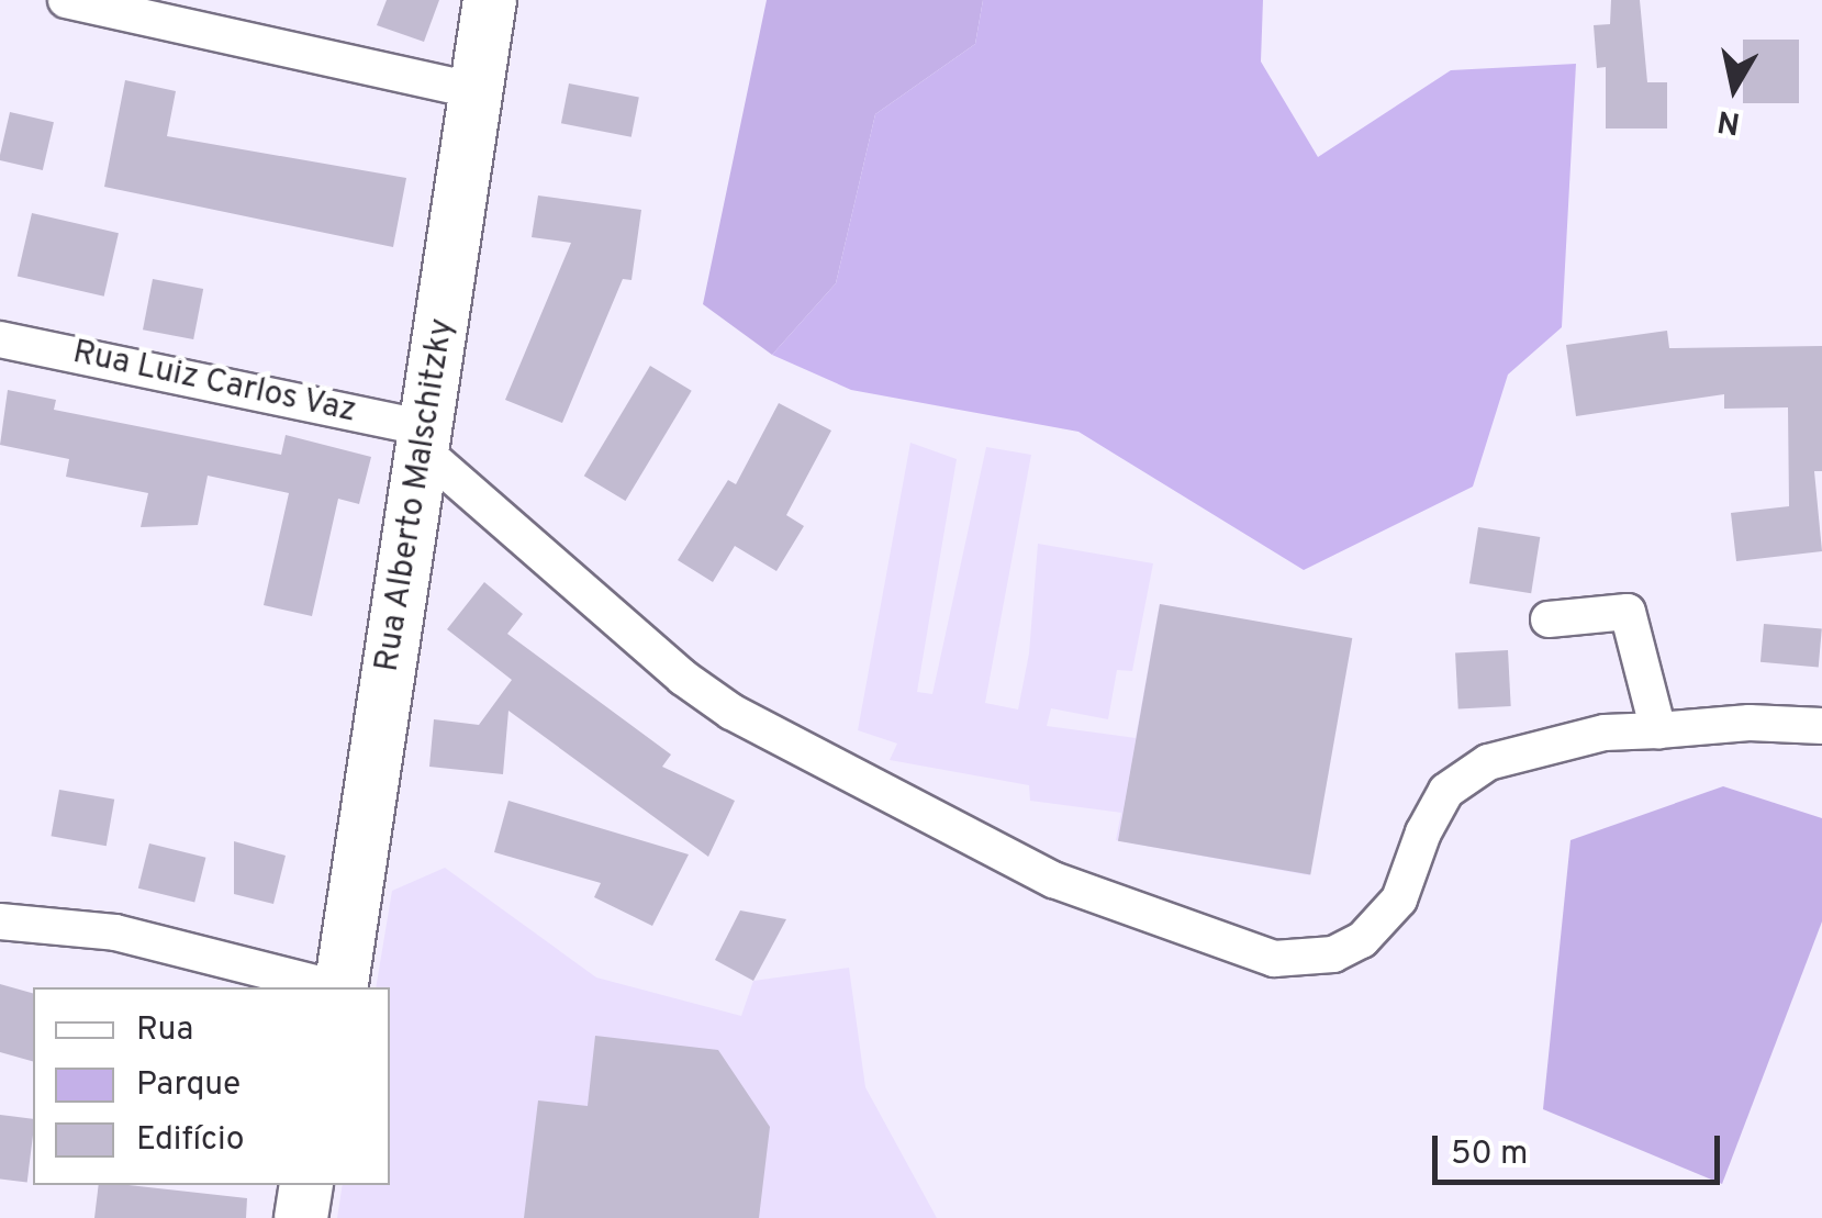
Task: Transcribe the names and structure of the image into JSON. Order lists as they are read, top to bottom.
{
  "streets": {
    "street": ["Rua Luiz Carlos Vaz", "Rua Alberto Malschitzky"]
  },
  "crossings": [
    ["Rua Luiz Carlos Vaz", "Rua Alberto Malschitzky"]
  ],
  "legend": ["Rua", "Parque", "Edifício"],
  "scale_bar": "50 m",
  "north": "bottom"
}
